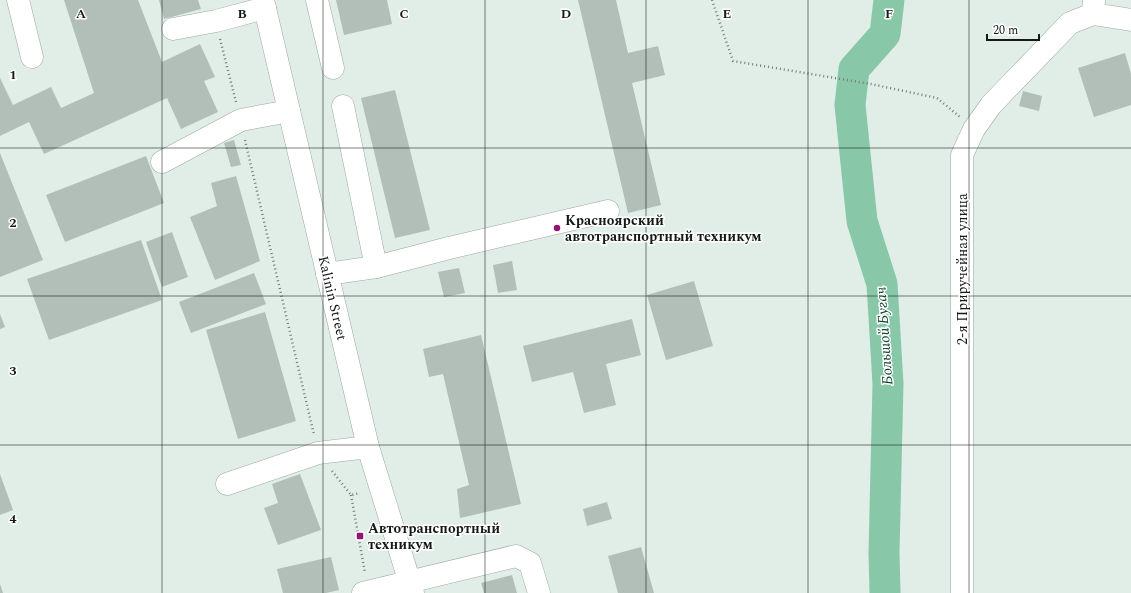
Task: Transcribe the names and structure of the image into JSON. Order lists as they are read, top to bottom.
{
  "streets": {
    "street": ["2-я Приручейная улица", "Kalinin Street"]
  },
  "water": ["Большой Бугач"],
  "places": {
    "other": ["Красноярский автотранспортный техникум"],
    "transit": ["Автотранспортный техникум"]
  },
  "scale_bar": "20 m",
  "grid": {
    "columns": [
      "A",
      "B",
      "C",
      "D",
      "E",
      "F"
    ],
    "rows": [
      "1",
      "2",
      "3",
      "4"
    ]
  }
}
